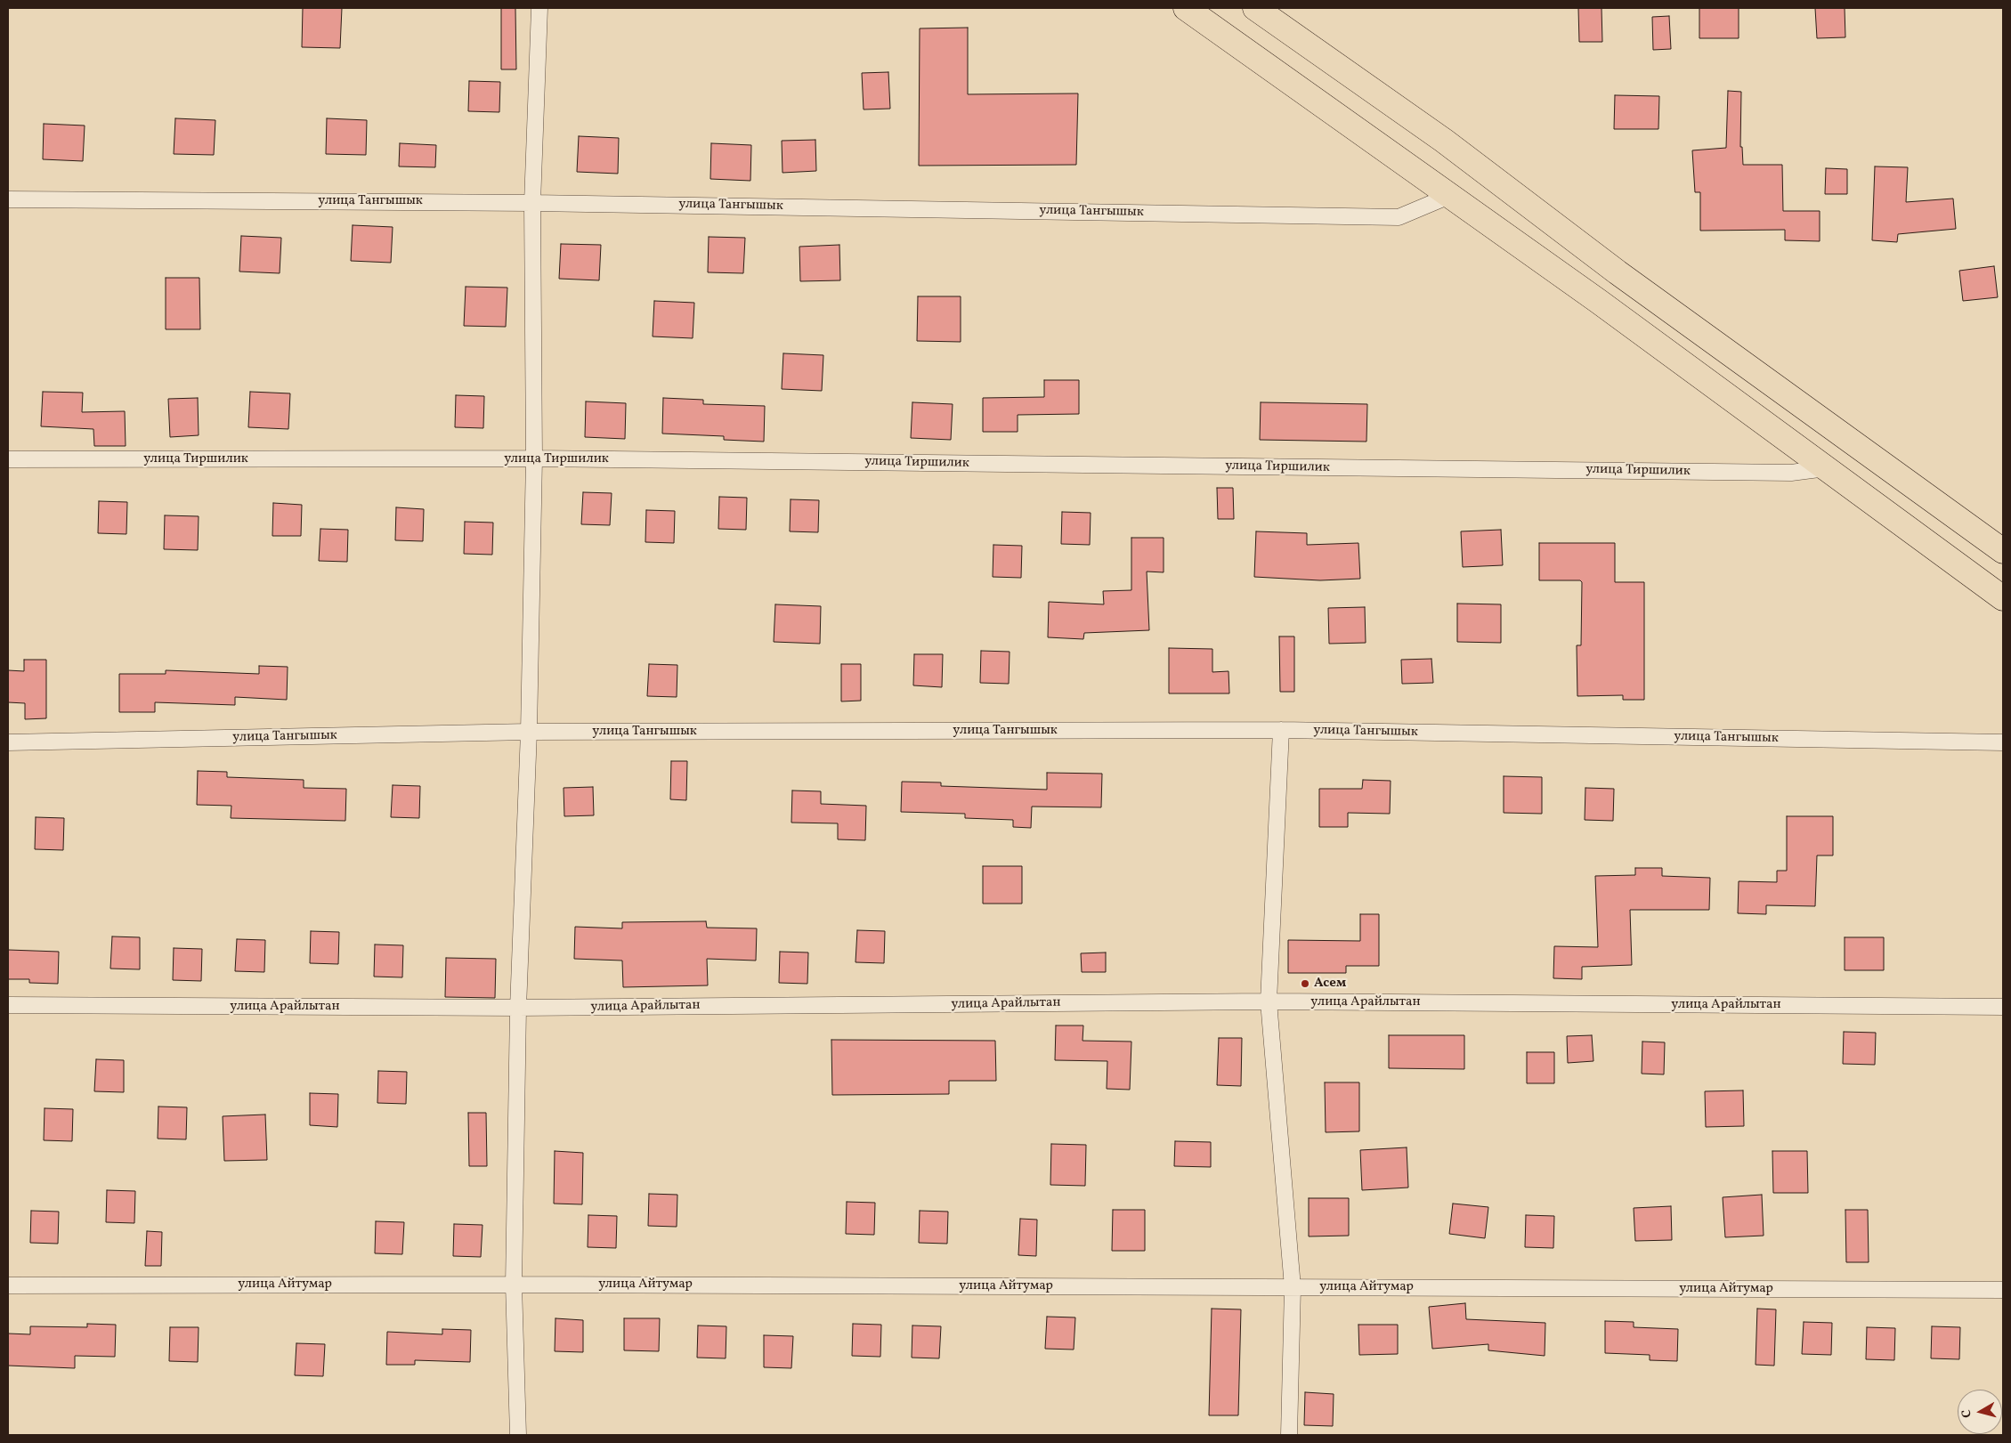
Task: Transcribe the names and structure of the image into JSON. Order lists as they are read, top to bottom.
{
  "streets": {
    "street": [
      "улица Тангышык",
      "улица Тиршилик",
      "улица Арайлытан",
      "улица Айтумар"
    ]
  },
  "places": ["Асем"],
  "north": "left"
}
